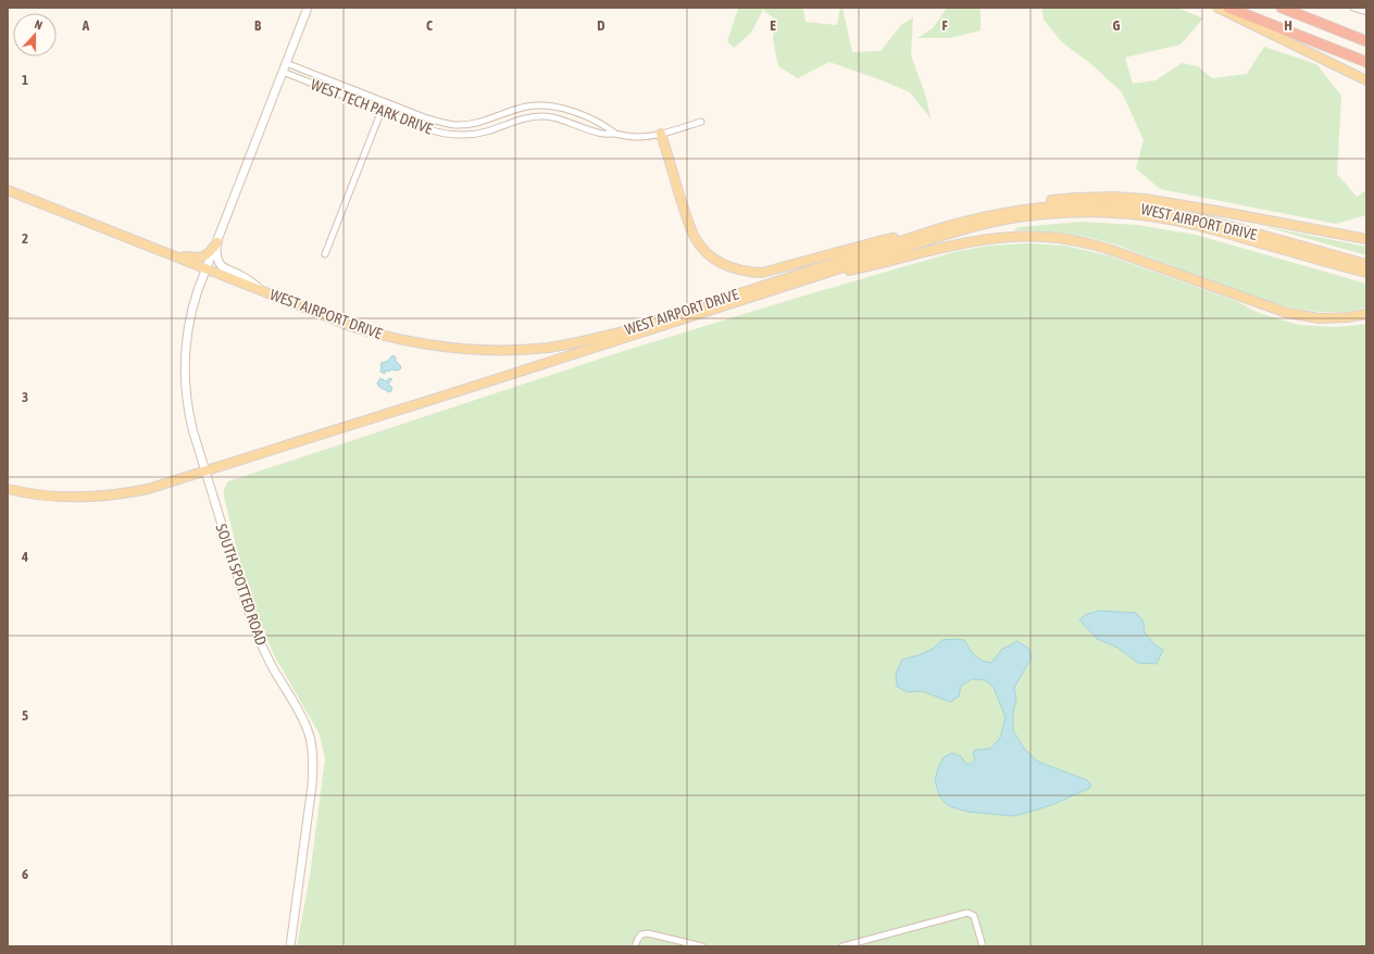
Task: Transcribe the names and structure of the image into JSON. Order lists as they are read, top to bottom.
{
  "streets": {
    "main road": ["WEST AIRPORT DRIVE", "SOUTH SPOTTED ROAD"],
    "street": ["WEST TECH PARK DRIVE"]
  },
  "crossings": [
    ["WEST TECH PARK DRIVE", "SOUTH SPOTTED ROAD"],
    ["WEST AIRPORT DRIVE", "SOUTH SPOTTED ROAD"]
  ],
  "north": "top",
  "grid": {
    "columns": [
      "A",
      "B",
      "C",
      "D",
      "E",
      "F",
      "G",
      "H"
    ],
    "rows": [
      "1",
      "2",
      "3",
      "4",
      "5",
      "6"
    ]
  }
}
